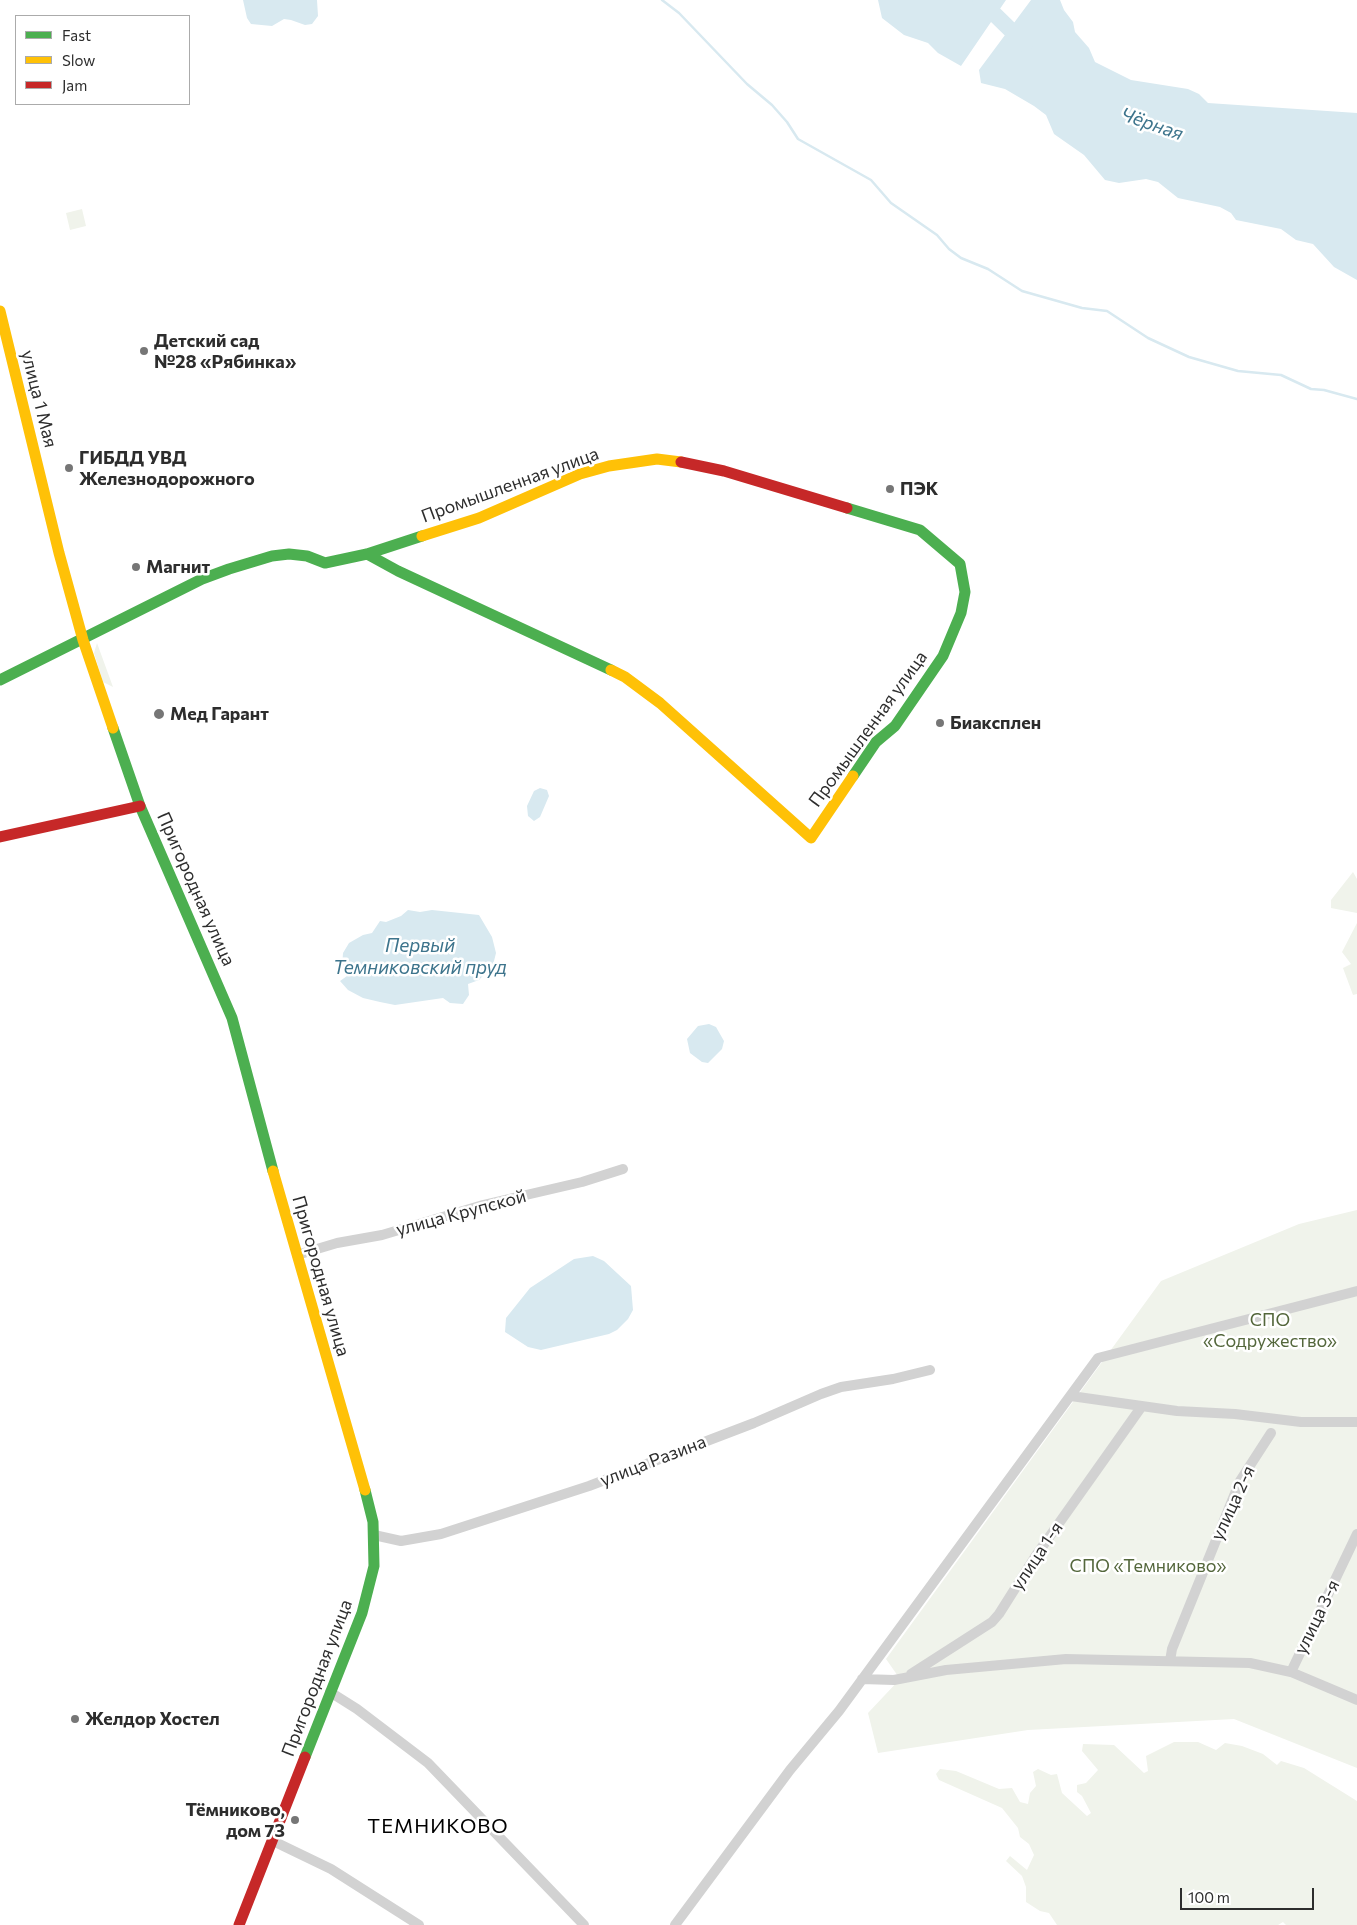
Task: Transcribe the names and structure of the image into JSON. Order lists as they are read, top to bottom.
{
  "streets": {
    "street": [
      "улица 1 Мая",
      "Промышленная улица",
      "Пригородная улица",
      "улица Крупской",
      "улица Разина",
      "улица 2-я",
      "улица 1-я",
      "улица 3-я"
    ]
  },
  "crossings": [
    ["улица 1 Мая", "Промышленная улица"],
    ["улица 1 Мая", "Пригородная улица"],
    ["Промышленная улица", "Пригородная улица"],
    ["Пригородная улица", "улица Крупской"],
    ["Пригородная улица", "улица Разина"]
  ],
  "districts": ["ТЕМНИКОВО"],
  "water": ["Чёрная", "Первый Темниковский пруд"],
  "parks": ["СПО «Содружество»", "СПО «Темниково»"],
  "places": [
    "Детский сад №28 «Рябинка»",
    "ГИБДД УВД Железнодорожного",
    "ПЭК",
    "Магнит",
    "Мед Гарант",
    "Биаксплен",
    "Желдор Хостел",
    "Тёмниково, дом 73"
  ],
  "legend": ["Fast", "Slow", "Jam"],
  "scale_bar": "100 m"
}
